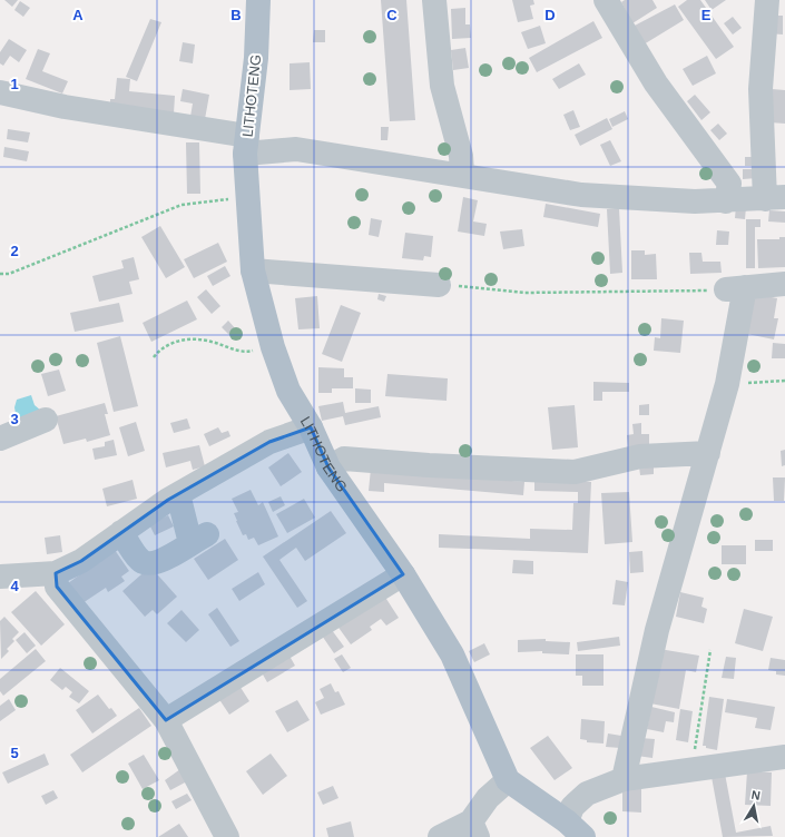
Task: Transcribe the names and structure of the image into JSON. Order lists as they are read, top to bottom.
{
  "streets": {
    "main road": ["LITHOTENG"]
  },
  "north": "top",
  "grid": {
    "columns": [
      "A",
      "B",
      "C",
      "D",
      "E"
    ],
    "rows": [
      "1",
      "2",
      "3",
      "4",
      "5"
    ]
  }
}
